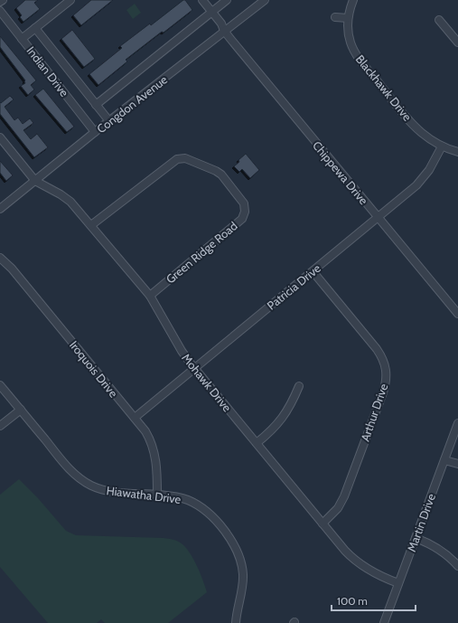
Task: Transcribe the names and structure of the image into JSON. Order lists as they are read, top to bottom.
{
  "streets": {
    "street": [
      "Indian Drive",
      "Blackhawk Drive",
      "Congdon Avenue",
      "Chippewa Drive",
      "Green Ridge Road",
      "Patricia Drive",
      "Iroquois Drive",
      "Mohawk Drive",
      "Arthur Drive",
      "Hiawatha Drive",
      "Martin Drive"
    ]
  },
  "crossings": [
    ["Indian Drive", "Congdon Avenue"],
    ["Blackhawk Drive", "Patricia Drive"],
    ["Congdon Avenue", "Chippewa Drive"],
    ["Congdon Avenue", "Mohawk Drive"],
    ["Chippewa Drive", "Patricia Drive"],
    ["Green Ridge Road", "Mohawk Drive"],
    ["Patricia Drive", "Iroquois Drive"],
    ["Patricia Drive", "Mohawk Drive"],
    ["Patricia Drive", "Arthur Drive"],
    ["Iroquois Drive", "Hiawatha Drive"],
    ["Mohawk Drive", "Arthur Drive"],
    ["Mohawk Drive", "Martin Drive"]
  ],
  "scale_bar": "100 m"
}
